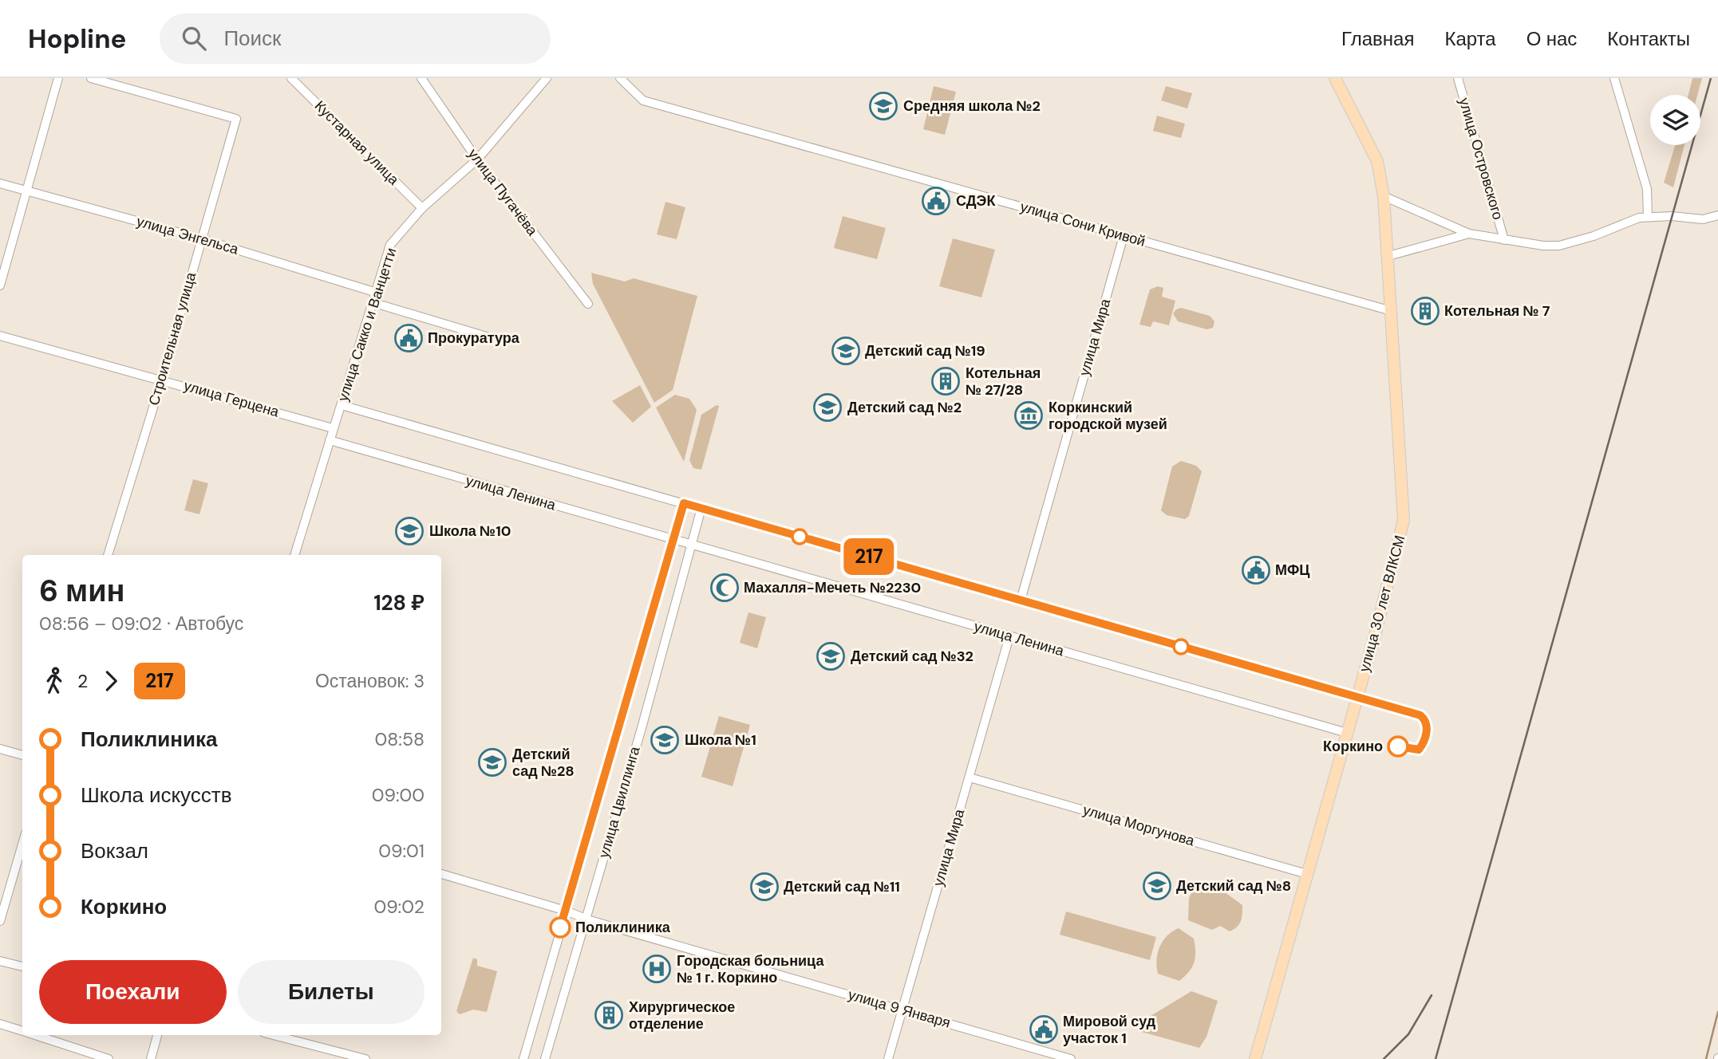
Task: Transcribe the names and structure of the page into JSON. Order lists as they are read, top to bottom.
{
  "streets": {
    "main road": ["улица 30 лет ВЛКСМ"],
    "street": [
      "Кустарная улица",
      "улица Островского",
      "улица Пугачёва",
      "улица Сони Кривой",
      "улица Энгельса",
      "улица Сакко и Ванцетти",
      "улица Мира",
      "Строительная улица",
      "улица Герцена",
      "улица Ленина",
      "улица Цвиллинга",
      "улица Моргунова",
      "улица 9 Января"
    ]
  },
  "crossings": [
    ["Кустарная улица", "улица Сакко и Ванцетти"],
    ["улица Пугачёва", "улица Сакко и Ванцетти"],
    ["улица Сони Кривой", "улица Мира"],
    ["улица Сони Кривой", "улица 30 лет ВЛКСМ"],
    ["улица Энгельса", "улица Сакко и Ванцетти"],
    ["улица Энгельса", "Строительная улица"],
    ["улица Сакко и Ванцетти", "улица Герцена"],
    ["улица Сакко и Ванцетти", "улица Ленина"],
    ["улица Мира", "улица Ленина"],
    ["улица Мира", "улица Моргунова"],
    ["улица Мира", "улица 9 Января"],
    ["Строительная улица", "улица Герцена"],
    ["улица Ленина", "улица 30 лет ВЛКСМ"],
    ["улица Ленина", "улица Цвиллинга"],
    ["улица 30 лет ВЛКСМ", "улица Моргунова"],
    ["улица Цвиллинга", "улица 9 Января"]
  ],
  "places": {
    "school or university": [
      "Средняя школа №2",
      "Детский сад №19",
      "Детский сад №2",
      "Школа №10",
      "Детский сад №32",
      "Школа №1",
      "Детский сад №28",
      "Детский сад №8",
      "Детский сад №11"
    ],
    "public building": [
      "СДЭК",
      "Прокуратура",
      "МФЦ",
      "Мировой суд участок 1"
    ],
    "building": ["Котельная № 7", "Котельная № 27/28", "Хирургическое отделение"],
    "museum": ["Коркинский городской музей"],
    "mosque": ["Махалля-Мечеть №2230"],
    "other": ["Коркино", "Поликлиника"],
    "hospital": ["Городская больница № 1 г. Коркино"]
  },
  "lines": ["bus line 217"],
  "page": {
    "header": "Hopline",
    "search": "Поиск",
    "nav": [
      "Главная",
      "Карта",
      "О нас",
      "Контакты"
    ],
    "on_map": "217",
    "heading": ["6 мин", "08:56 – 09:02 · Автобус", "128 ₽"],
    "legs": ["2", "217", "Остановок: 3"],
    "list": [
      {
        "name": "Поликлиника",
        "value": "08:58"
      },
      {
        "name": "Школа искусств",
        "value": "09:00"
      },
      {
        "name": "Вокзал",
        "value": "09:01"
      },
      {
        "name": "Коркино",
        "value": "09:02"
      }
    ],
    "buttons": ["Поехали", "Билеты"]
  }
}
